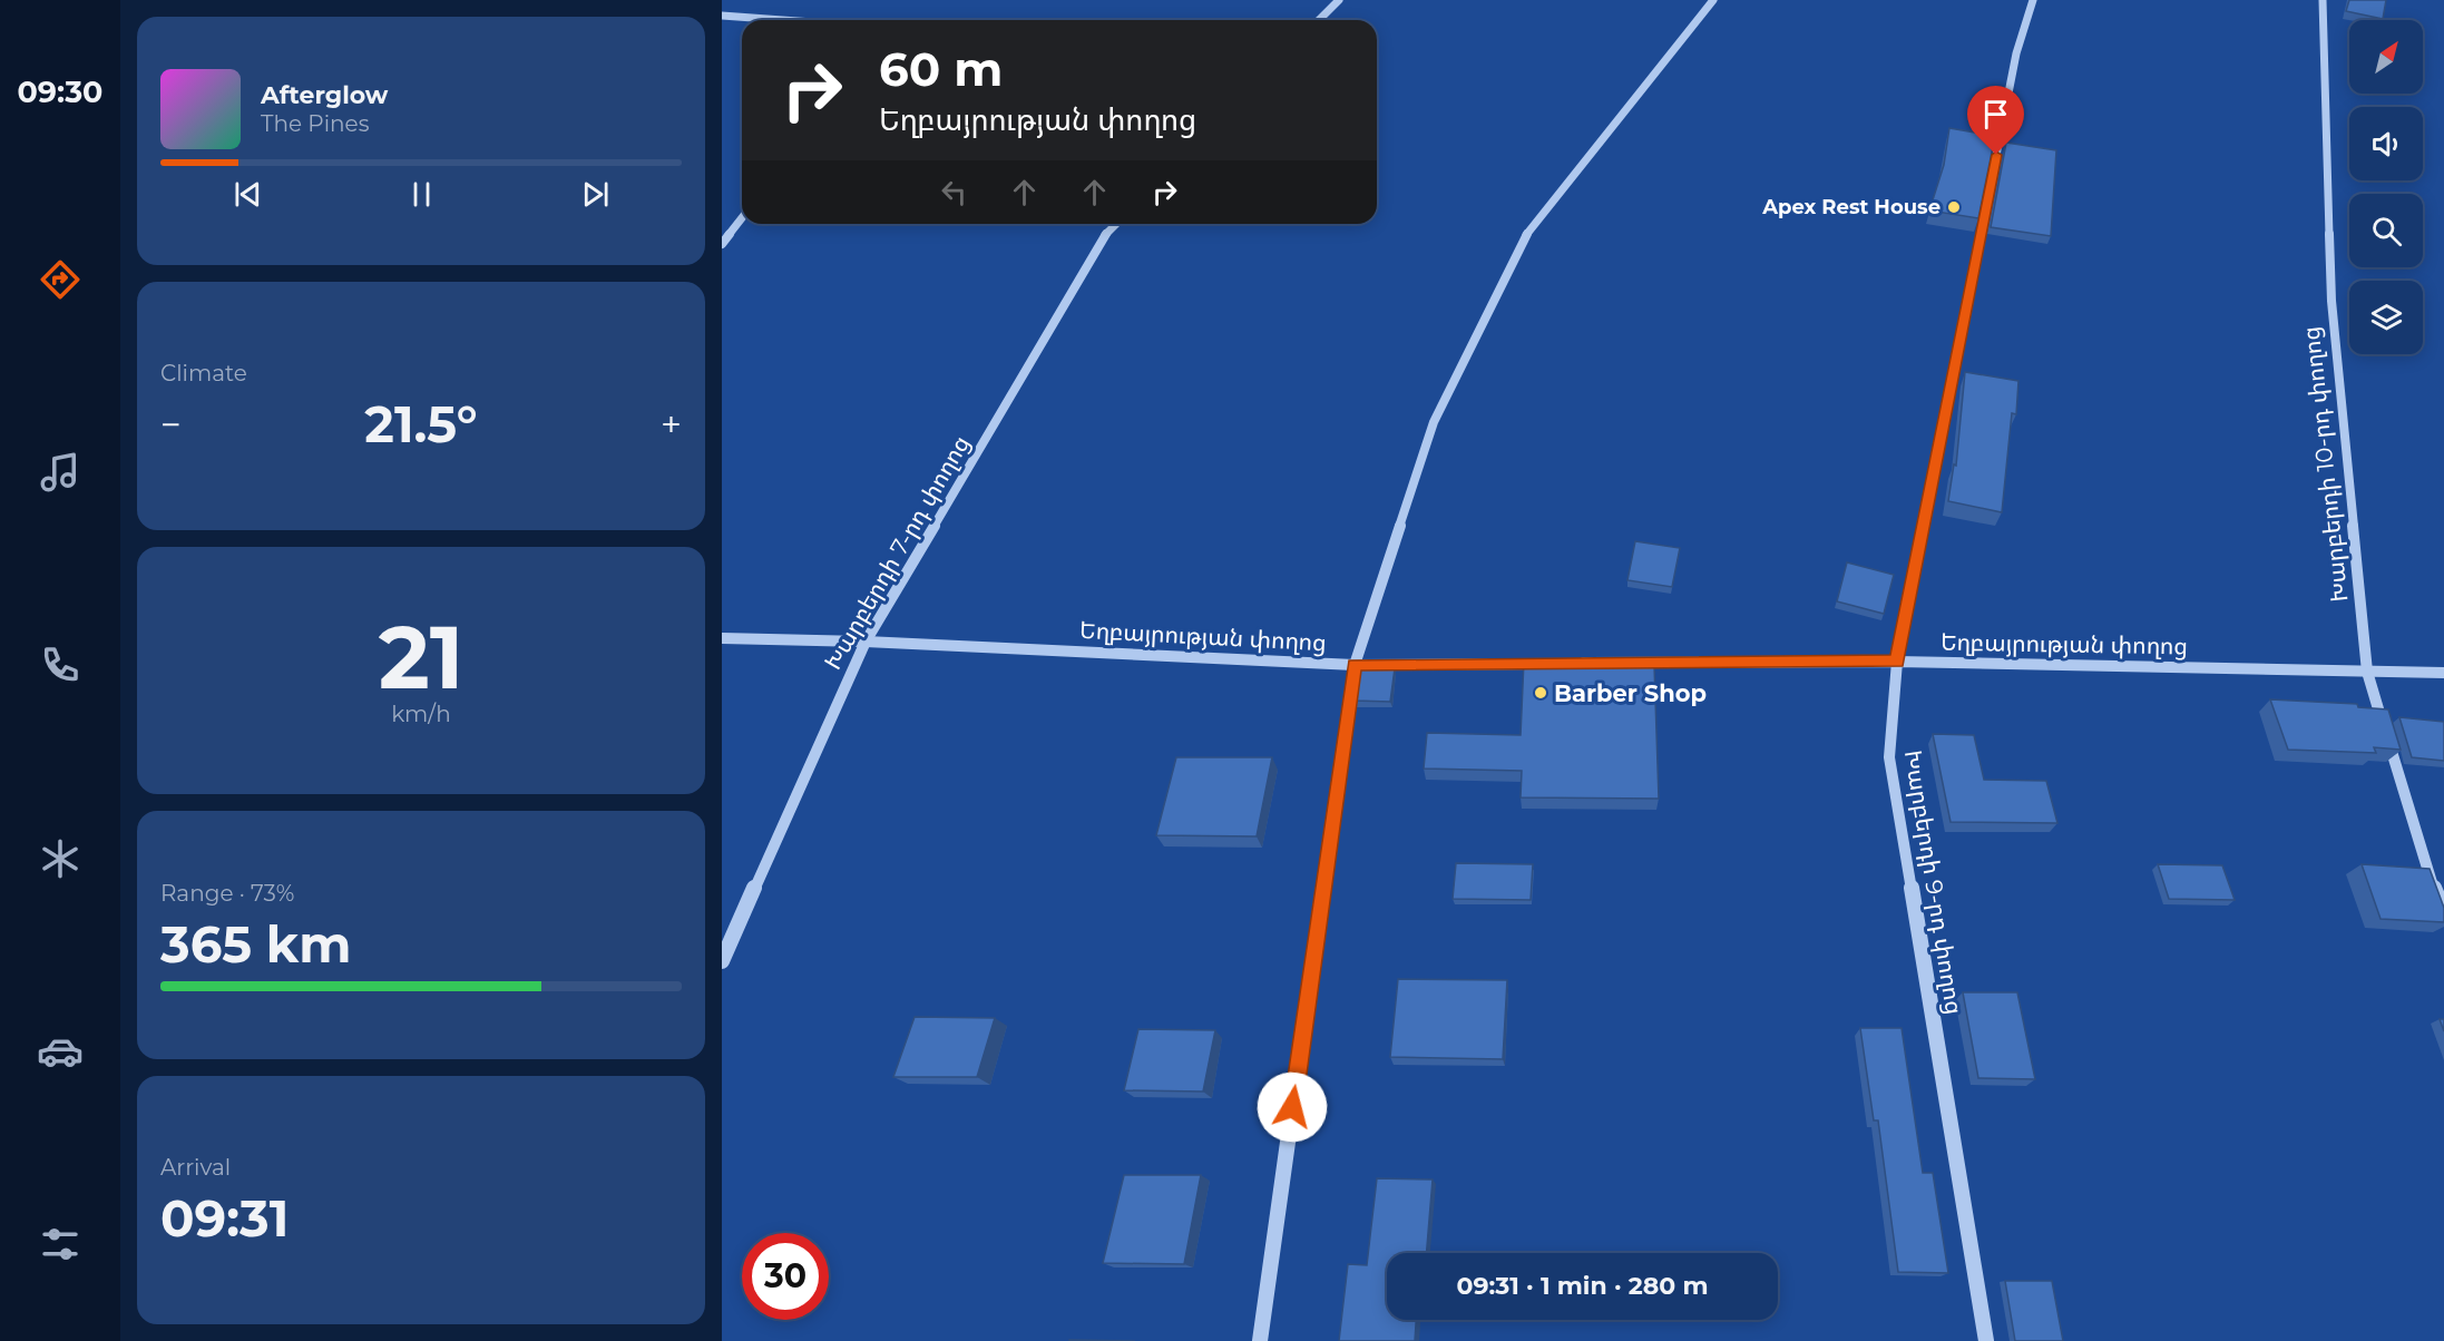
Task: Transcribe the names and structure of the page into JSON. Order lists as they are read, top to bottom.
{
  "streets": {
    "street": [
      "Խարբերդի 10-րդ փողոց",
      "Խարբերդի 7-րդ փողոց",
      "Եղբայրության փողոց",
      "Խարբերդի 9-րդ փողոց"
    ]
  },
  "crossings": [
    ["Խարբերդի 10-րդ փողոց", "Եղբայրության փողոց"],
    ["Խարբերդի 7-րդ փողոց", "Եղբայրության փողոց"],
    ["Եղբայրության փողոց", "Խարբերդի 9-րդ փողոց"]
  ],
  "places": ["Apex Rest House", "Barber Shop"],
  "north": "top right",
  "page": {
    "tabs": "09:30",
    "turn": ["60 m", "Եղբայրության փողոց"],
    "song": ["Afterglow", "The Pines"],
    "tile": [
      "Climate",
      ["21", "km/h"],
      ["Range · 73%", "365 km"],
      ["Arrival", "09:31"]
    ],
    "heat": ["−", "21.5°", "+"],
    "limit": "30",
    "trip": "09:31 · 1 min · 280 m"
  }
}
